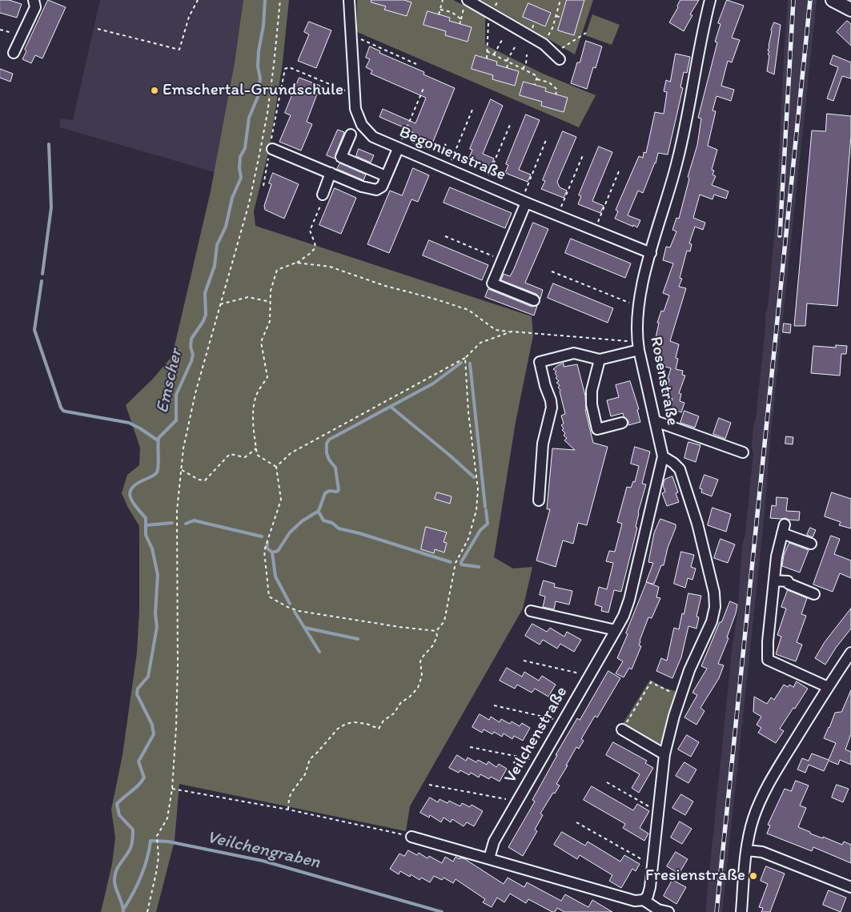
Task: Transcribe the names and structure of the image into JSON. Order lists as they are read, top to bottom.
{
  "streets": {
    "street": ["Begonienstraße", "Rosenstraße", "Veilchenstraße"]
  },
  "crossings": [
    ["Begonienstraße", "Rosenstraße"],
    ["Rosenstraße", "Veilchenstraße"]
  ],
  "water": ["Emscher", "Veilchengraben"],
  "places": ["Emschertal-Grundschule", "Fresienstraße"]
}
